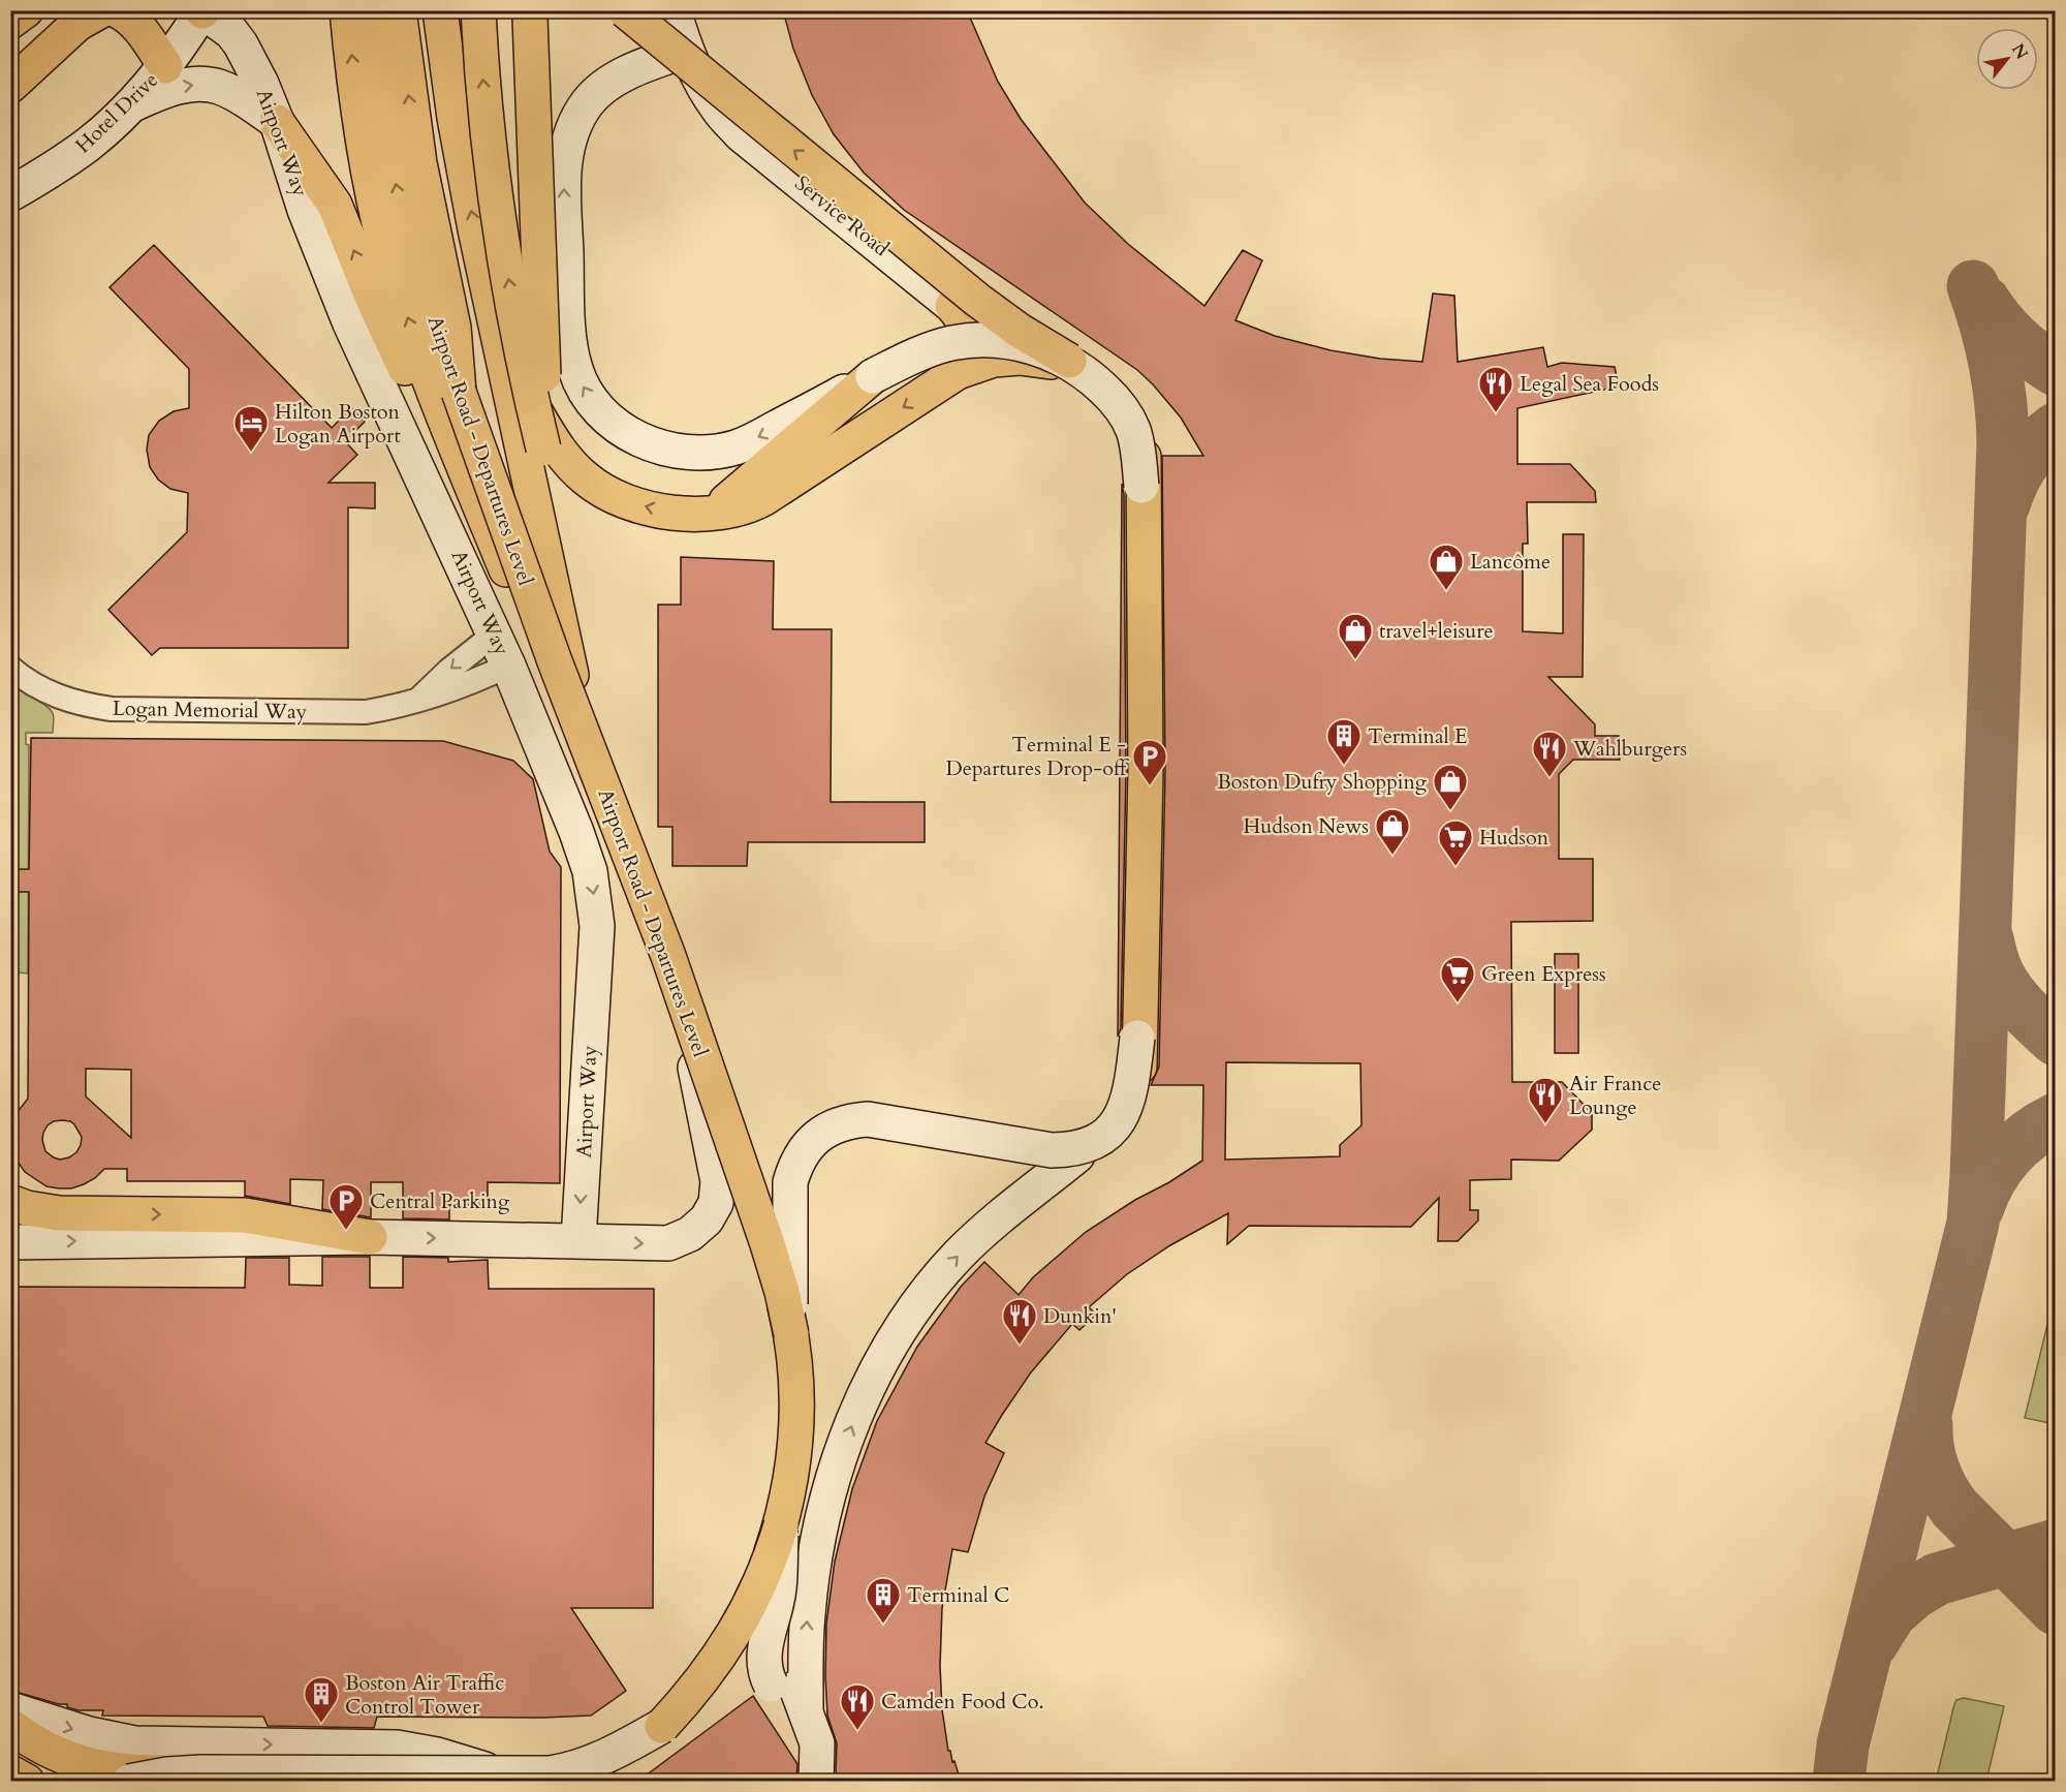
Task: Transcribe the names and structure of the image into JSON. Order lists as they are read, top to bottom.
{
  "streets": {
    "main road": [
      "Hotel Drive",
      "Airport Way",
      "Service Road",
      "Airport Road - Departures Level"
    ],
    "street": ["Logan Memorial Way"]
  },
  "crossings": [
    ["Hotel Drive", "Airport Way"],
    ["Airport Way", "Logan Memorial Way"]
  ],
  "places": {
    "restaurant": [
      "Legal Sea Foods",
      "Wahlburgers",
      "Air France Lounge",
      "Dunkin'",
      "Camden Food Co."
    ],
    "hotel": ["Hilton Boston Logan Airport"],
    "shop": [
      "Lancôme",
      "travel+leisure",
      "Boston Dufry Shopping",
      "Hudson News"
    ],
    "building": ["Terminal E", "Terminal C", "Boston Air Traffic Control Tower"],
    "parking": ["Terminal E - Departures Drop-off", "Central Parking"],
    "supermarket": ["Hudson", "Green Express"]
  },
  "north": "top right"
}
